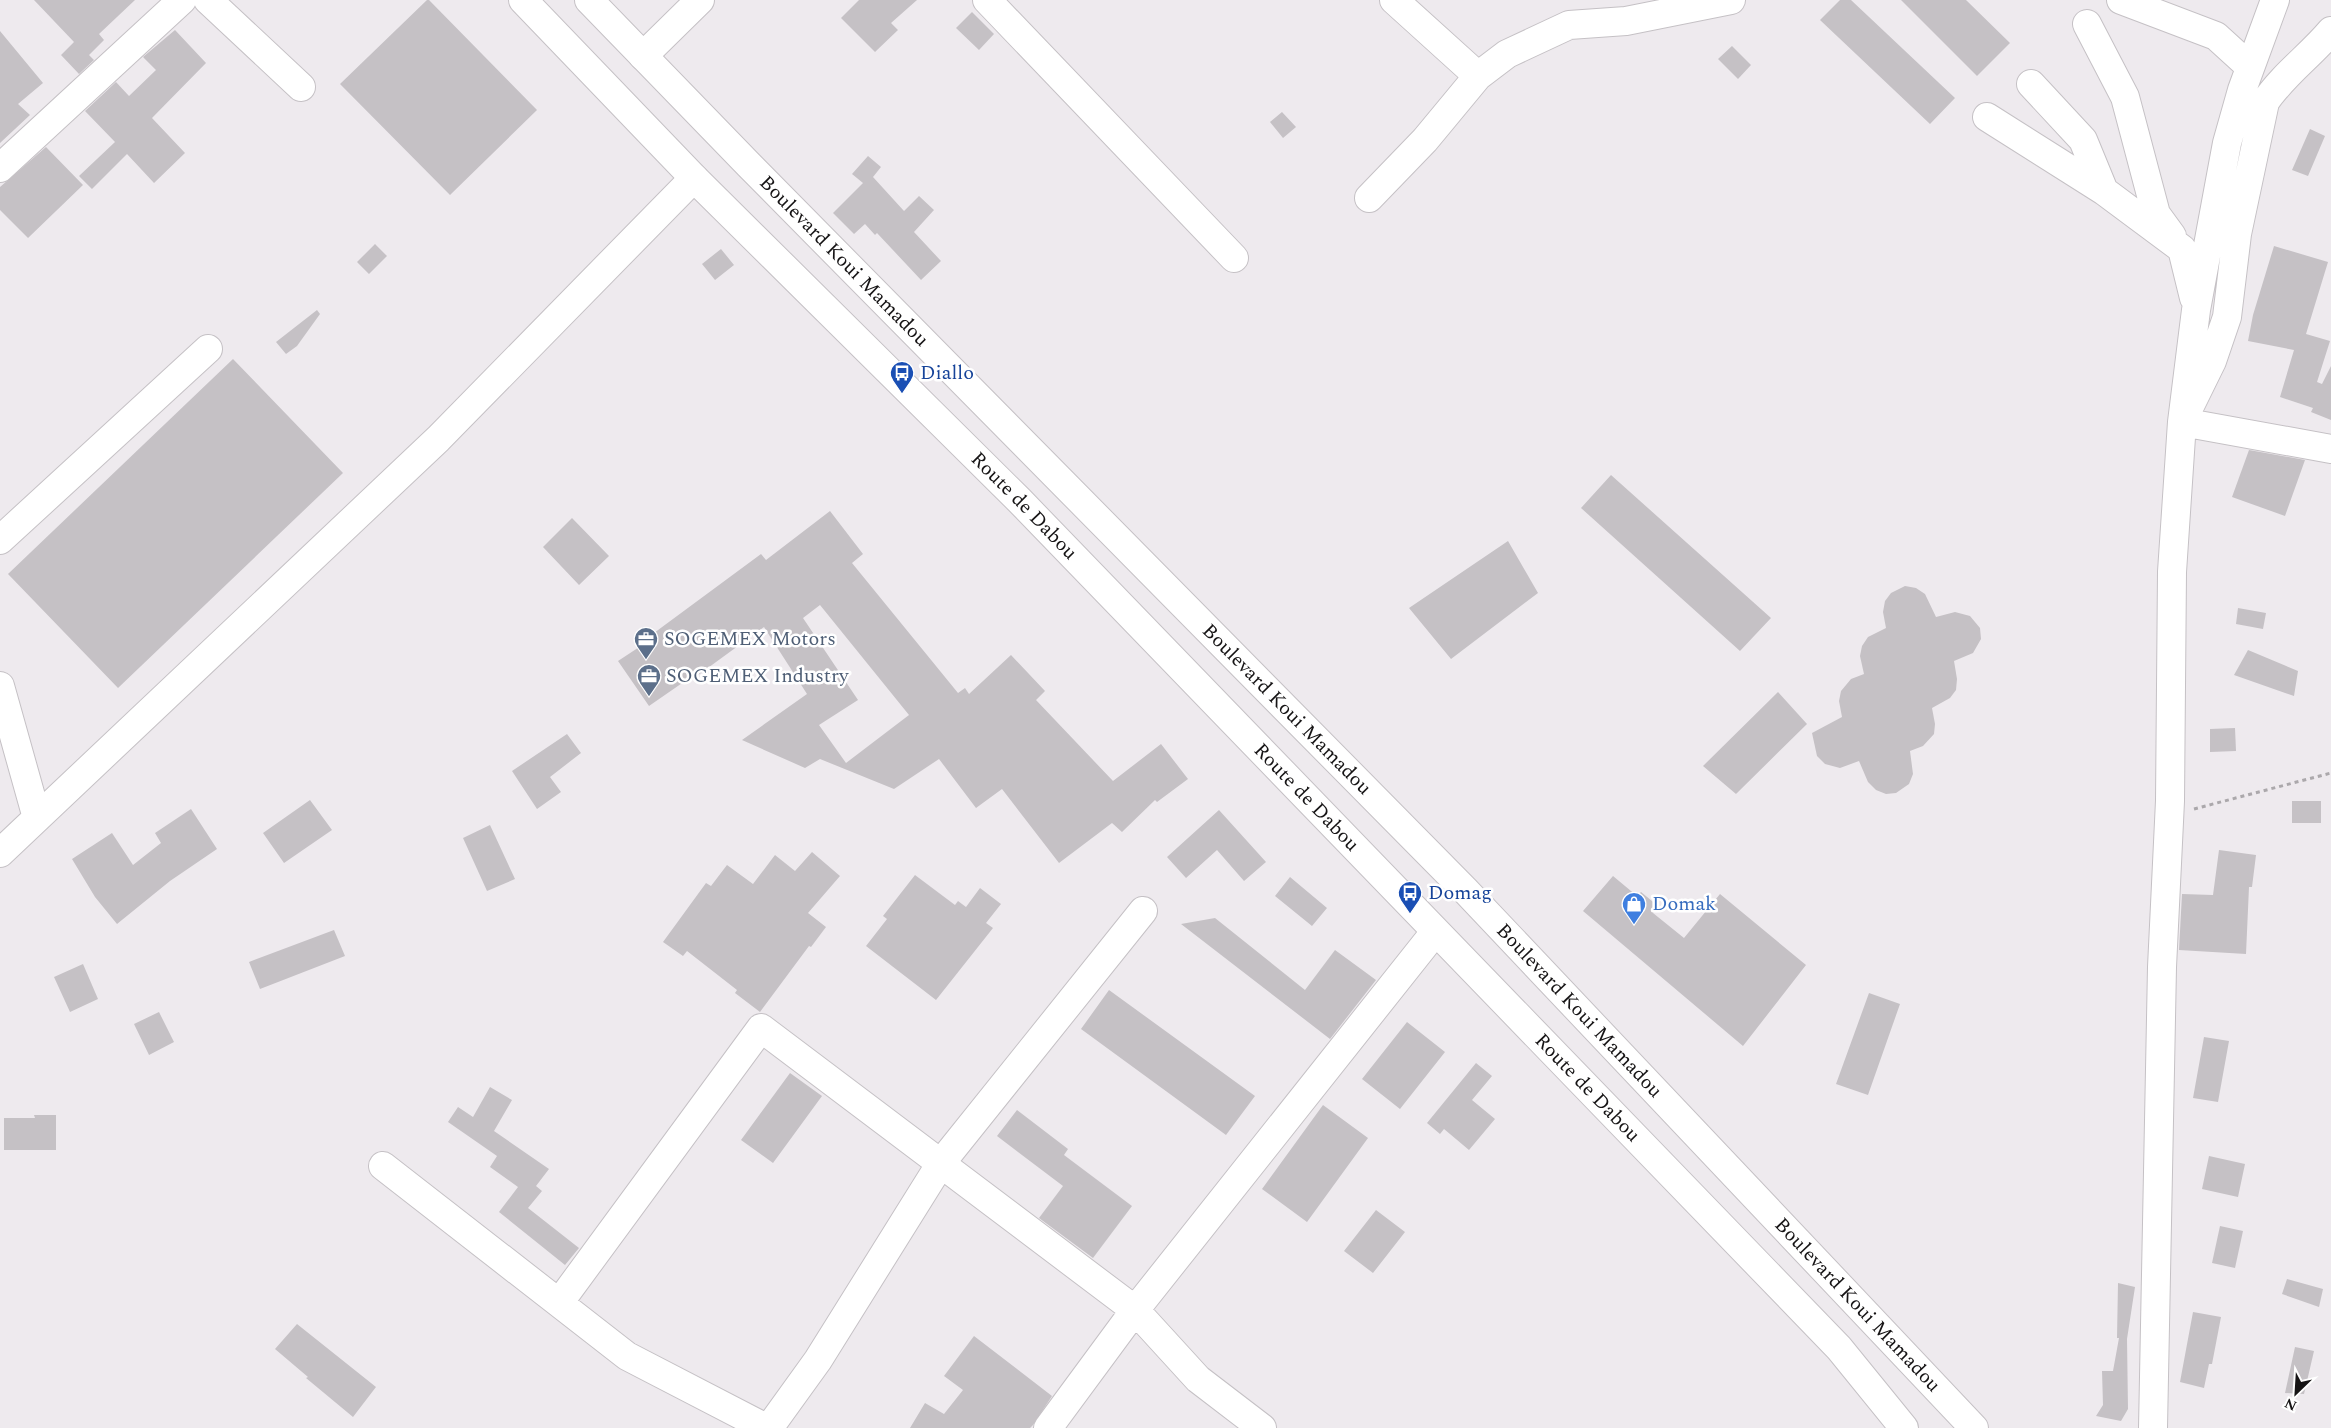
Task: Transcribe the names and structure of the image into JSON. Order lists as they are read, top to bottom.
{
  "streets": {
    "street": ["Boulevard Koui Mamadou", "Route de Dabou"]
  },
  "places": {
    "bus stop": ["Diallo", "Domag"],
    "office": ["SOGEMEX Motors", "SOGEMEX Industry"],
    "shop": ["Domak"]
  },
  "north": "bottom left"
}
